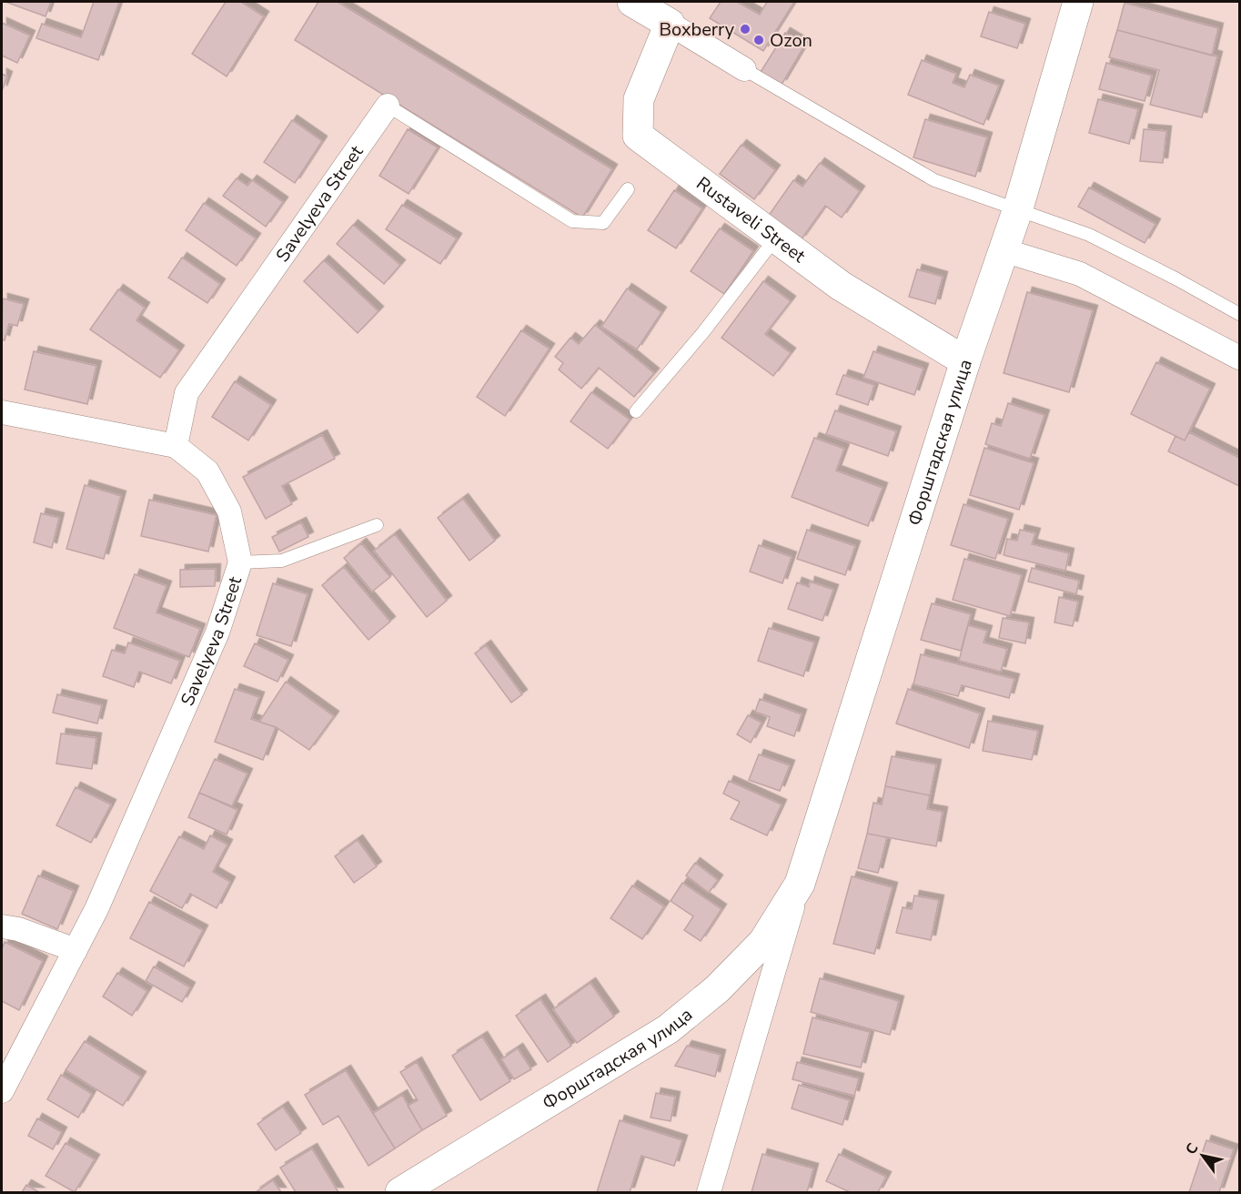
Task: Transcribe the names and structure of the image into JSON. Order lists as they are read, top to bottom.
{
  "streets": {
    "street": ["Savelyeva Street", "Rustaveli Street", "Форштадская улица"]
  },
  "crossings": [
    ["Rustaveli Street", "Форштадская улица"]
  ],
  "places": ["Boxberry", "Ozon"],
  "north": "top left"
}
